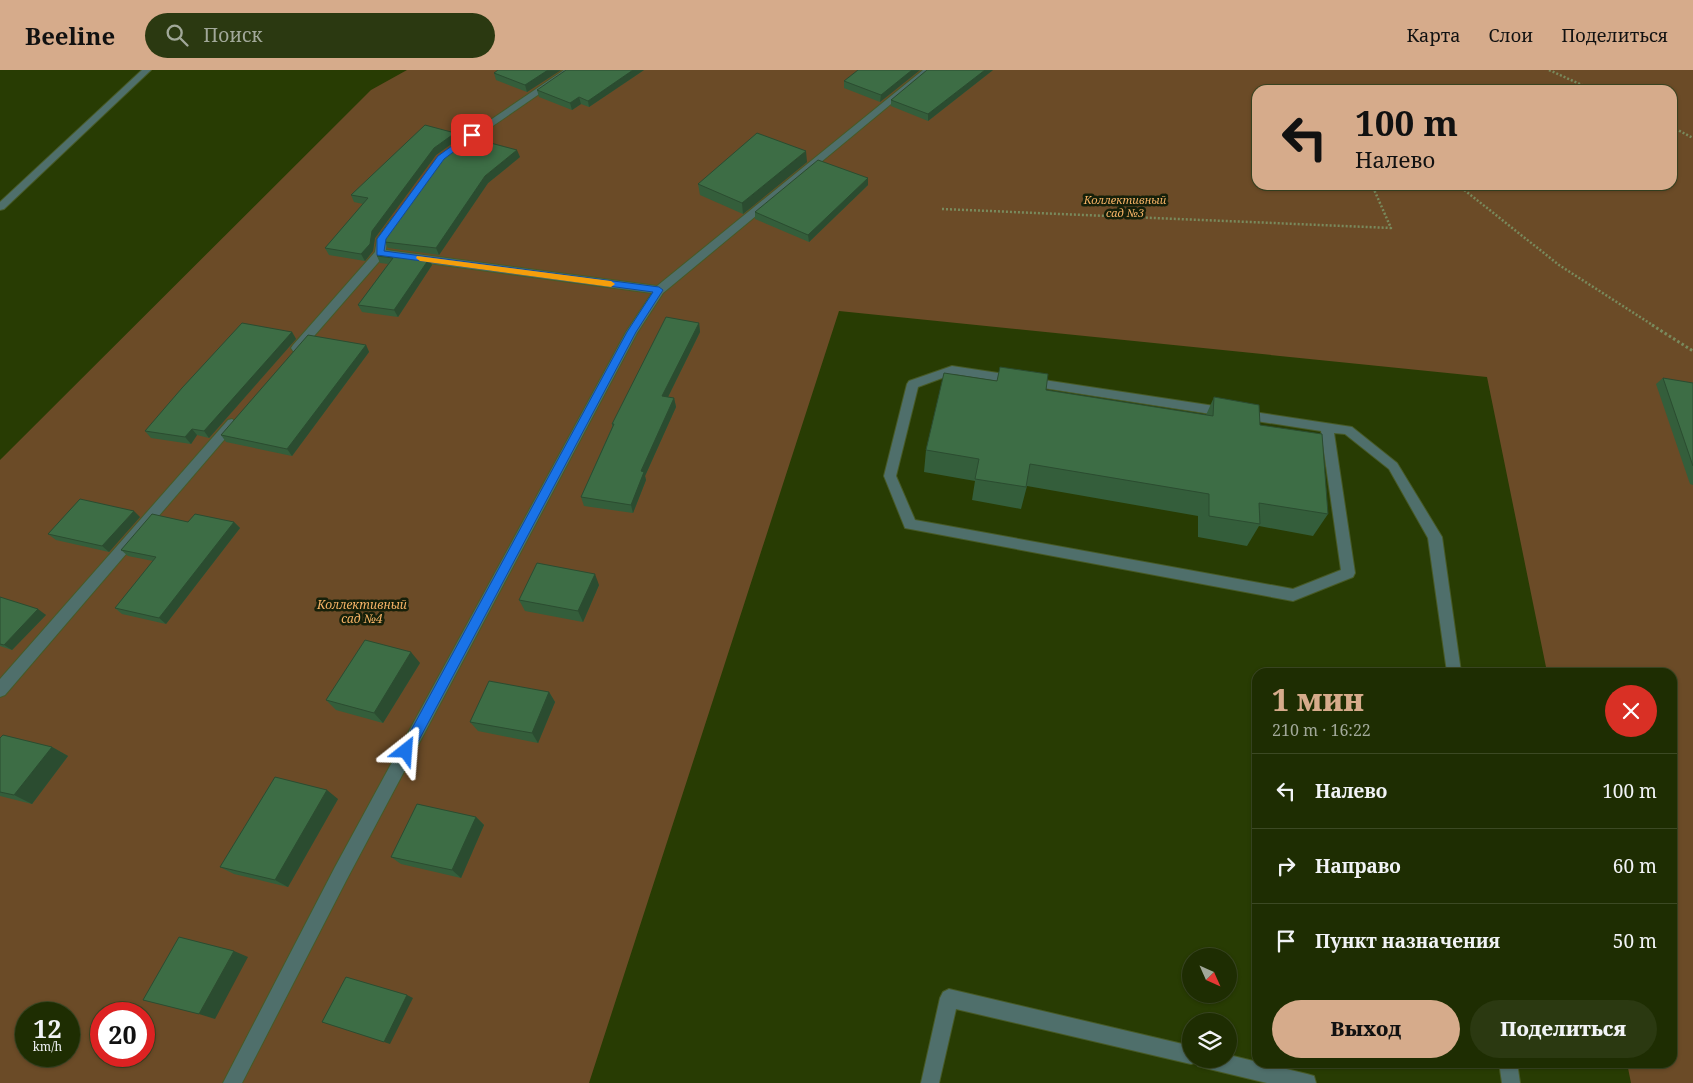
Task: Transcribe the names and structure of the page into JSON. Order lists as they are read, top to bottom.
{
  "parks": ["Коллективный сад №3", "Коллективный сад №4"],
  "north": "bottom right",
  "page": {
    "header": "Beeline",
    "search": "Поиск",
    "nav": ["Карта", "Слои", "Поделиться"],
    "turn": ["100 m", "Налево"],
    "heading": ["1 мин", "210 m · 16:22"],
    "list": [
      {
        "name": "Налево",
        "value": "100 m"
      },
      {
        "name": "Направо",
        "value": "60 m"
      },
      {
        "name": "Пункт назначения",
        "value": "50 m"
      }
    ],
    "buttons": ["Выход", "Поделиться"],
    "speed": "12 km/h",
    "limit": "20"
  }
}
